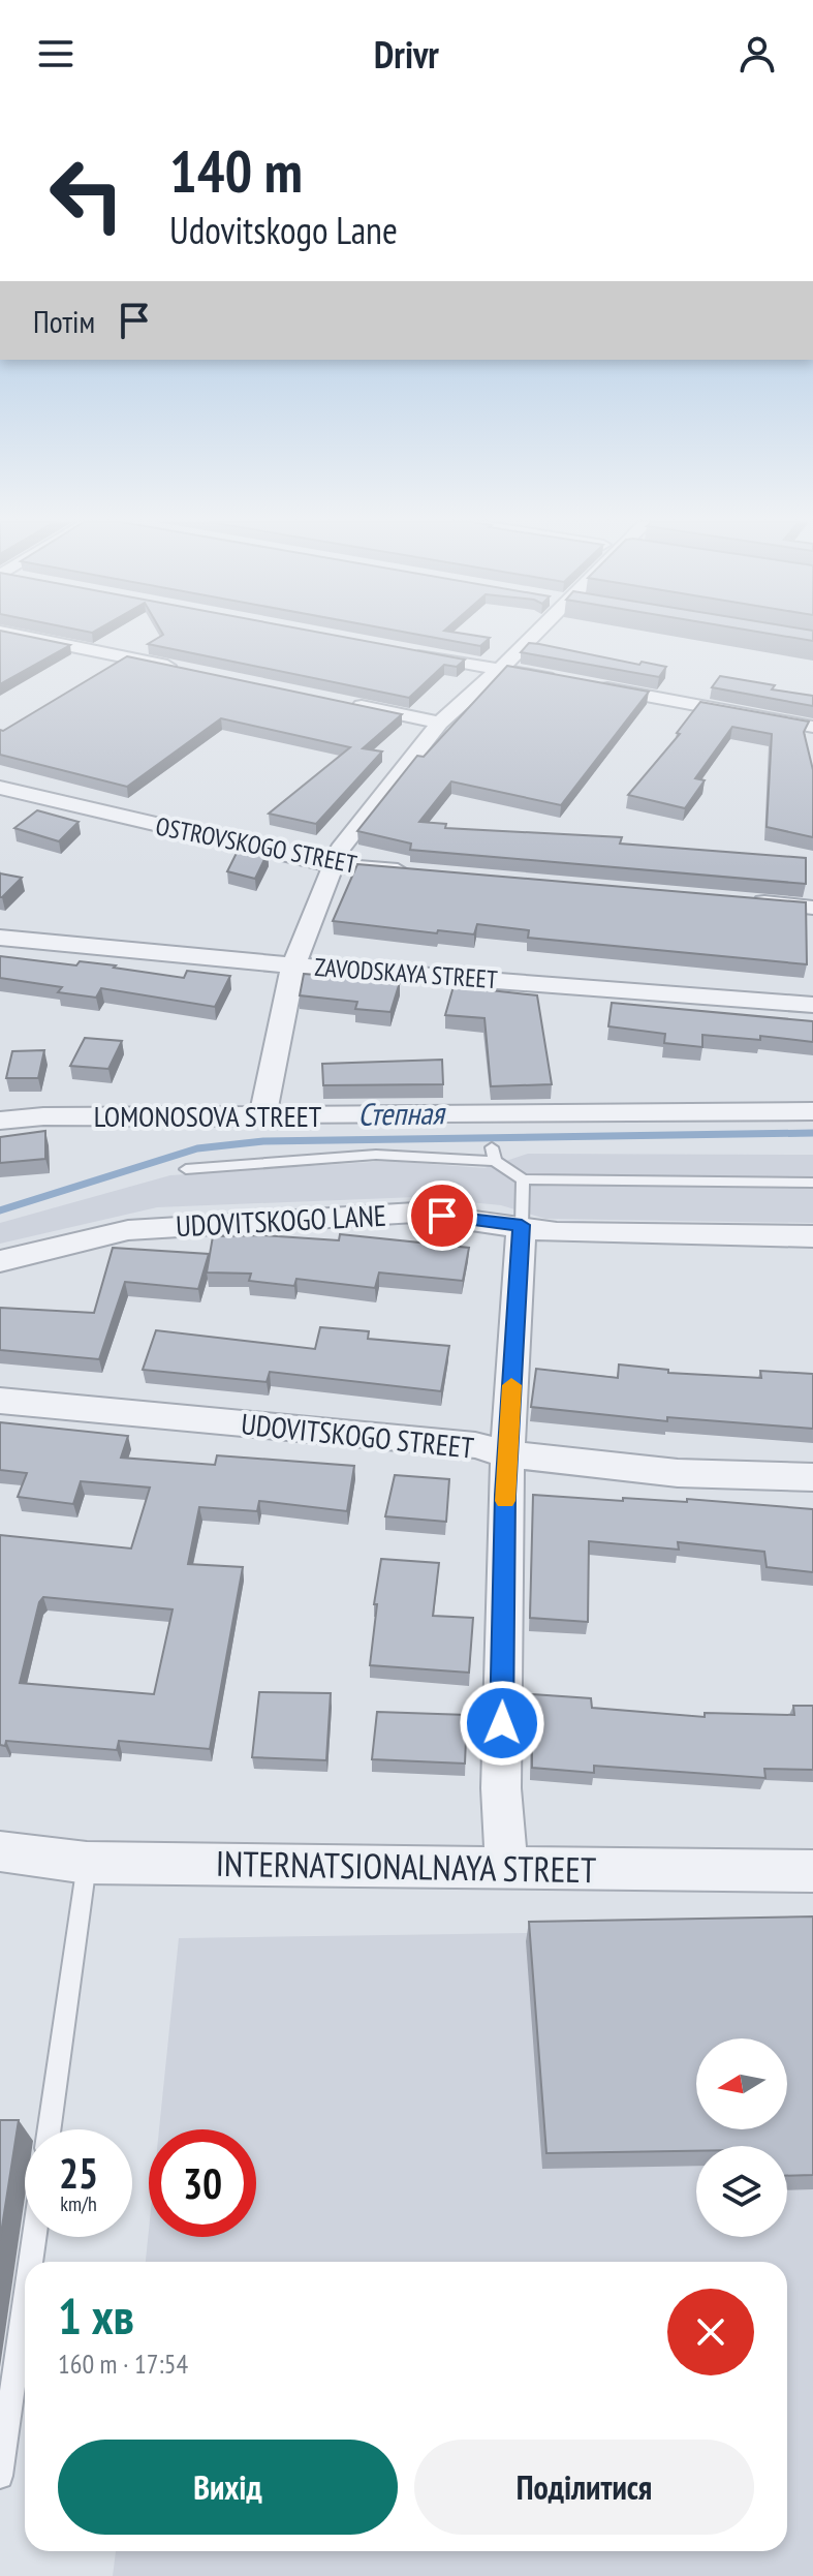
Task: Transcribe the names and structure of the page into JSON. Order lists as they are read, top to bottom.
{
  "streets": {
    "street": [
      "OSTROVSKOGO STREET",
      "ZAVODSKAYA STREET",
      "LOMONOSOVA STREET",
      "UDOVITSKOGO LANE",
      "UDOVITSKOGO STREET",
      "INTERNATSIONALNAYA STREET"
    ]
  },
  "water": ["Степная"],
  "north": "left",
  "page": {
    "header": "Drivr",
    "turn": ["140 m", "Udovitskogo Lane"],
    "then": "Потім",
    "speed": "25 km/h",
    "limit": "30",
    "heading": ["1 хв", "160 m · 17:54"],
    "buttons": ["Вихід", "Поділитися"]
  }
}
